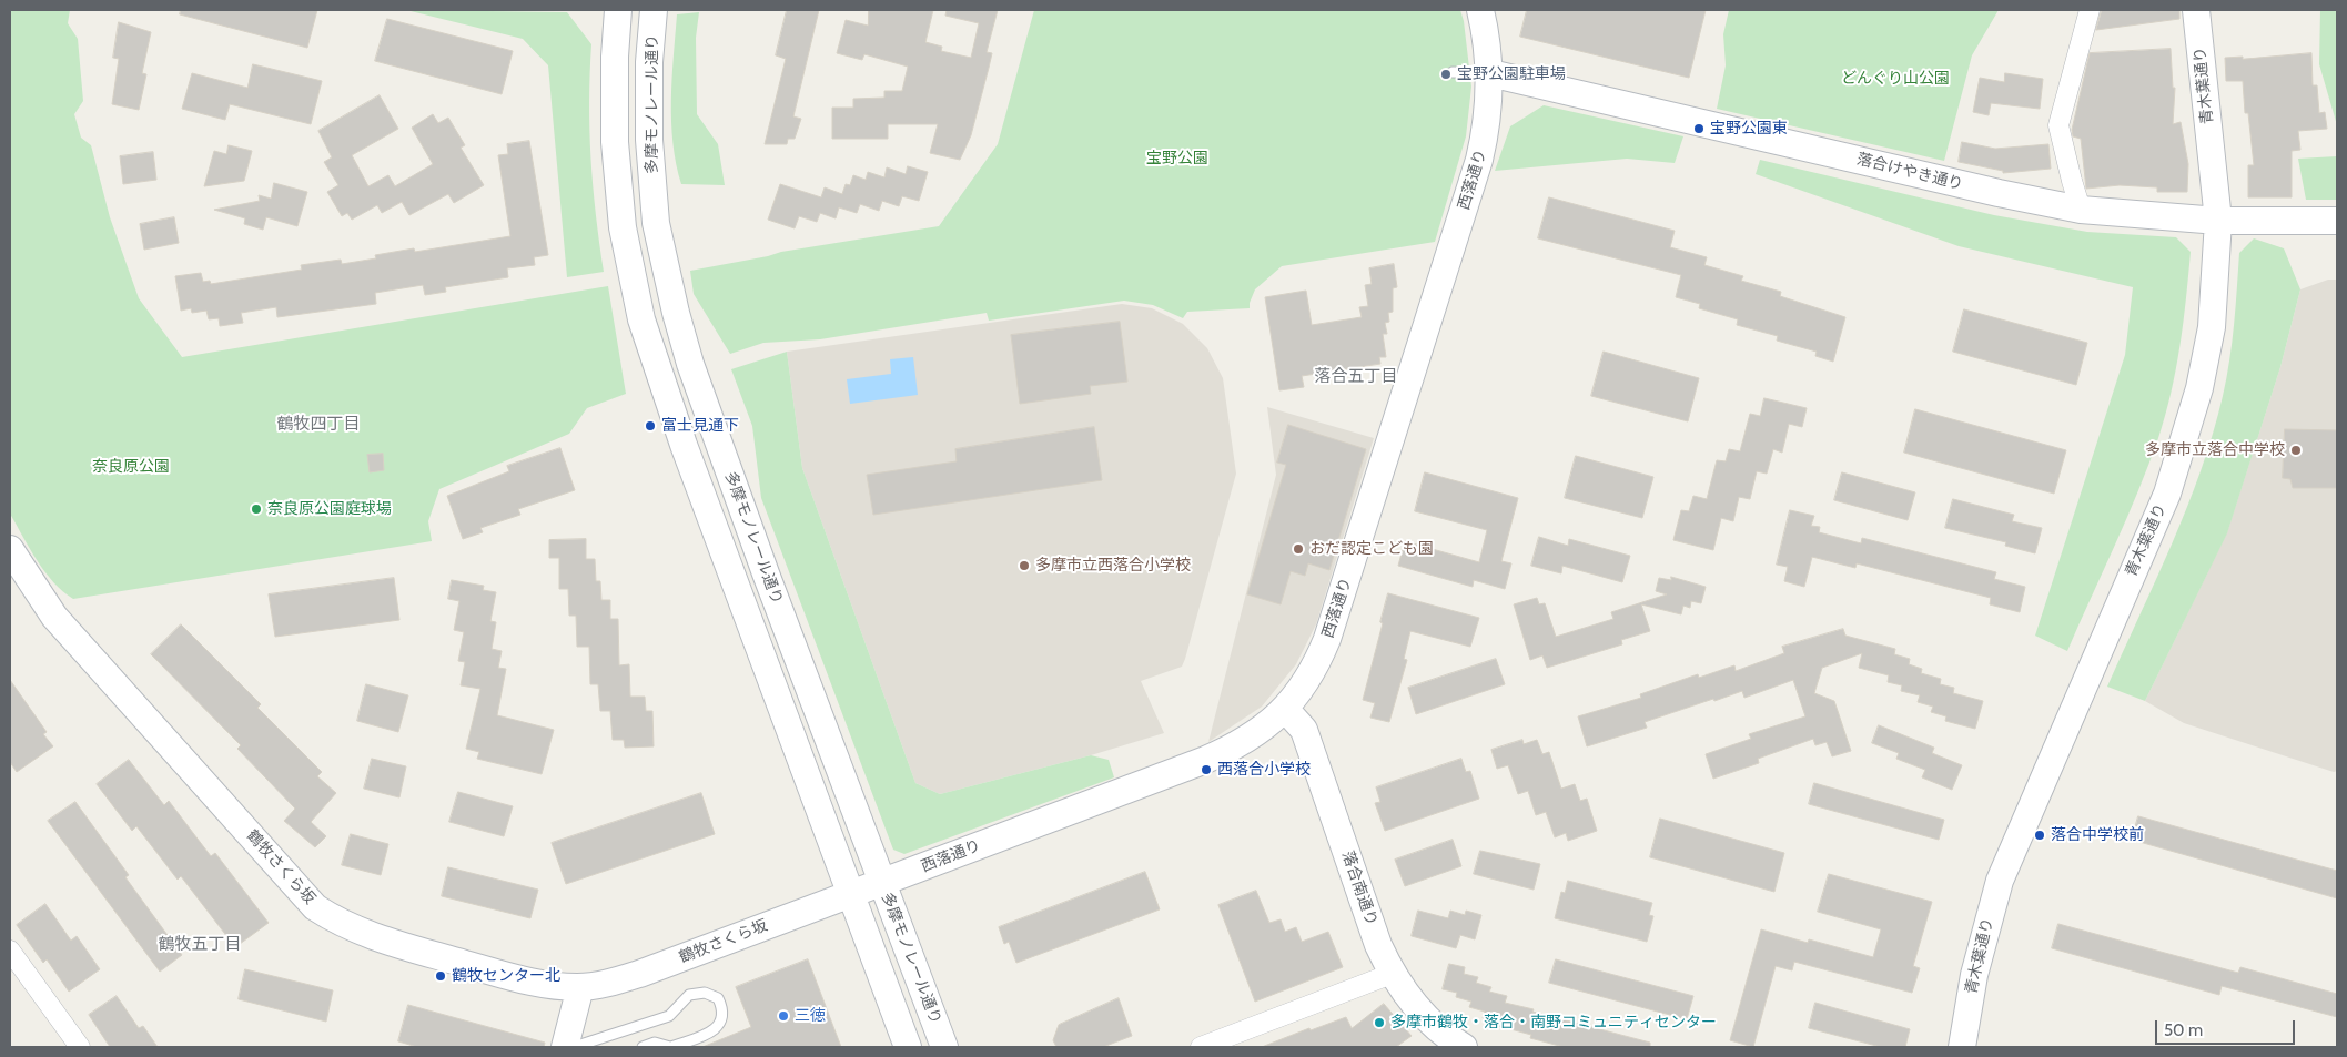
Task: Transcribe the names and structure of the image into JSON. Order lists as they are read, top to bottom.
{
  "streets": {
    "street": [
      "青木葉通り",
      "多摩モノレール通り",
      "落合けやき通り",
      "西落通り",
      "鶴牧さくら坂",
      "落合南通り"
    ]
  },
  "crossings": [
    ["青木葉通り", "落合けやき通り"],
    ["多摩モノレール通り", "西落通り"],
    ["多摩モノレール通り", "鶴牧さくら坂"],
    ["落合けやき通り", "西落通り"],
    ["西落通り", "鶴牧さくら坂"],
    ["西落通り", "落合南通り"]
  ],
  "districts": ["落合五丁目", "鶴牧四丁目", "鶴牧五丁目"],
  "parks": ["どんぐり山公園", "宝野公園", "奈良原公園"],
  "places": [
    "宝野公園駐車場",
    "宝野公園東",
    "富士見通下",
    "多摩市立落合中学校",
    "奈良原公園庭球場",
    "おだ認定こども園",
    "多摩市立西落合小学校",
    "西落合小学校",
    "落合中学校前",
    "鶴牧センター北",
    "三徳",
    "多摩市鶴牧・落合・南野コミュニティセンター"
  ],
  "scale_bar": "50 m"
}
